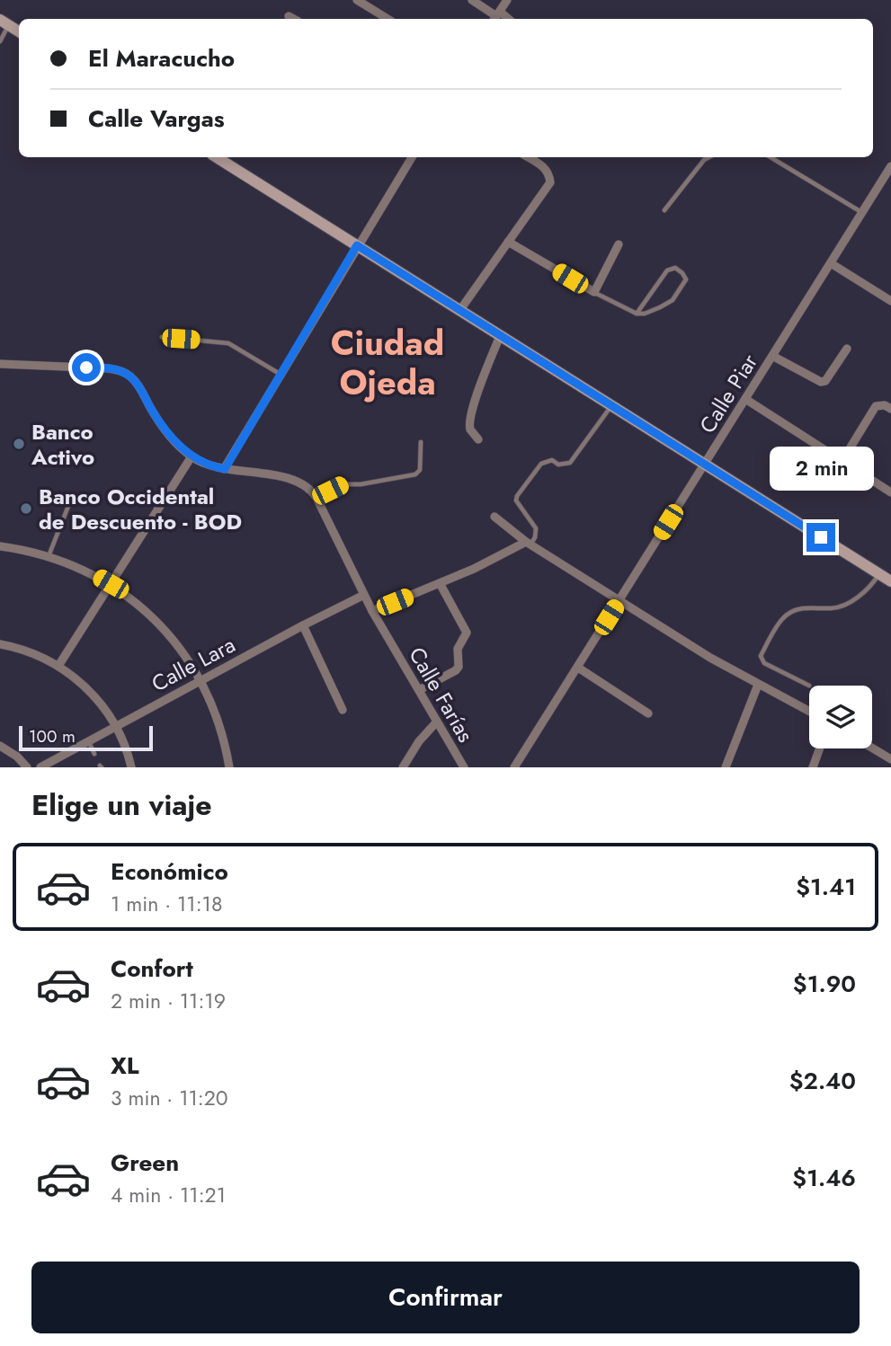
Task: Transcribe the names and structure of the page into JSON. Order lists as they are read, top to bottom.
{
  "streets": {
    "street": ["Calle Piar", "Calle Lara", "Calle Farías"]
  },
  "crossings": [
    ["Calle Lara", "Calle Farías"]
  ],
  "districts": ["Ciudad Ojeda"],
  "places": ["Banco Activo", "Banco Occidental de Descuento - BOD"],
  "scale_bar": "100 m",
  "page": {
    "banner": ["El Maracucho", "Calle Vargas"],
    "bubble": "2 min",
    "scale": "100 m",
    "heading": "Elige un viaje",
    "list": [
      {
        "name": "Económico",
        "note": "1 min · 11:18",
        "value": "$1.41"
      },
      {
        "name": "Confort",
        "note": "2 min · 11:19",
        "value": "$1.90"
      },
      {
        "name": "XL",
        "note": "3 min · 11:20",
        "value": "$2.40"
      },
      {
        "name": "Green",
        "note": "4 min · 11:21",
        "value": "$1.46"
      }
    ],
    "buttons": "Confirmar"
  }
}
